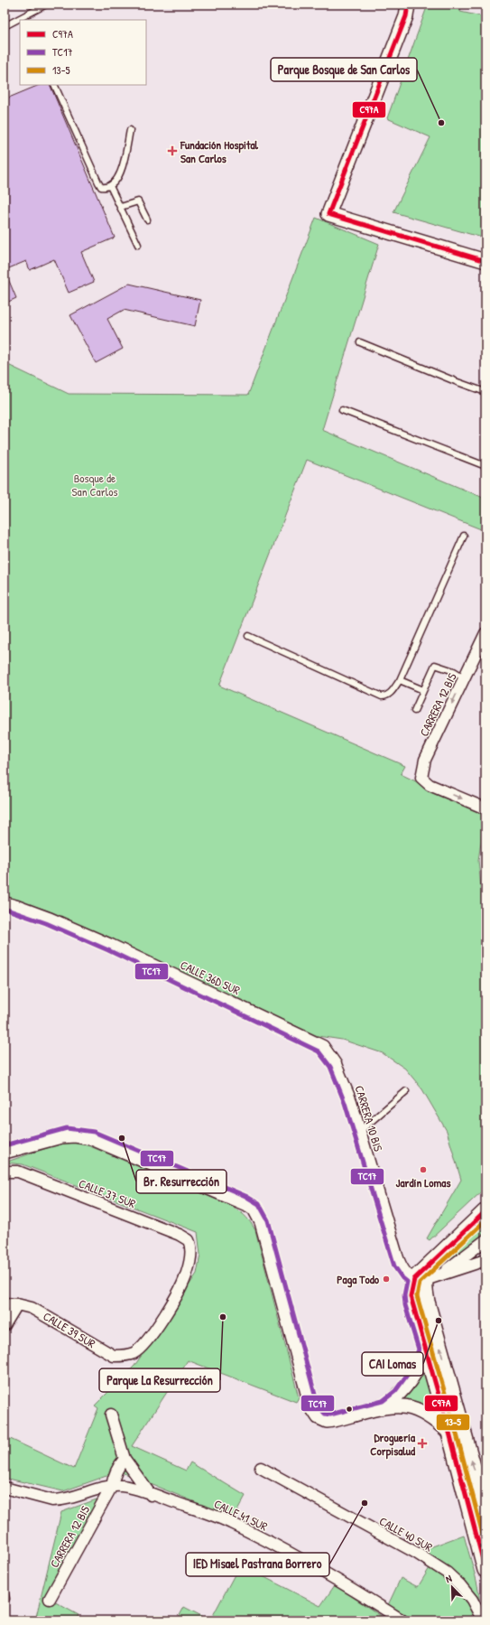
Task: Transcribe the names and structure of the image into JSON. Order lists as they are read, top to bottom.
{
  "streets": {
    "street": [
      "CARRERA 12 BIS",
      "CALLE 36D SUR",
      "CARRERA 10 BIS",
      "CALLE 37 SUR",
      "CALLE 39 SUR",
      "CALLE 41 SUR",
      "CALLE 40 SUR"
    ]
  },
  "crossings": [
    ["CARRERA 12 BIS", "CALLE 41 SUR"],
    ["CALLE 36D SUR", "CARRERA 10 BIS"],
    ["CALLE 37 SUR", "CALLE 39 SUR"]
  ],
  "parks": ["Bosque de San Carlos"],
  "places": {
    "other": [
      "Parque Bosque de San Carlos",
      "Br. Resurrección",
      "Jardín Lomas",
      "Paga Todo",
      "Parque La Resurrección",
      "CAI Lomas",
      "IED Misael Pastrana Borrero"
    ],
    "health": ["Fundación Hospital San Carlos", "Droguería Corpisalud"]
  },
  "lines": ["transit line C97A", "transit line TC17", "transit line 13-5"],
  "legend": ["C97A", "TC17", "13-5"],
  "north": "top left"
}
